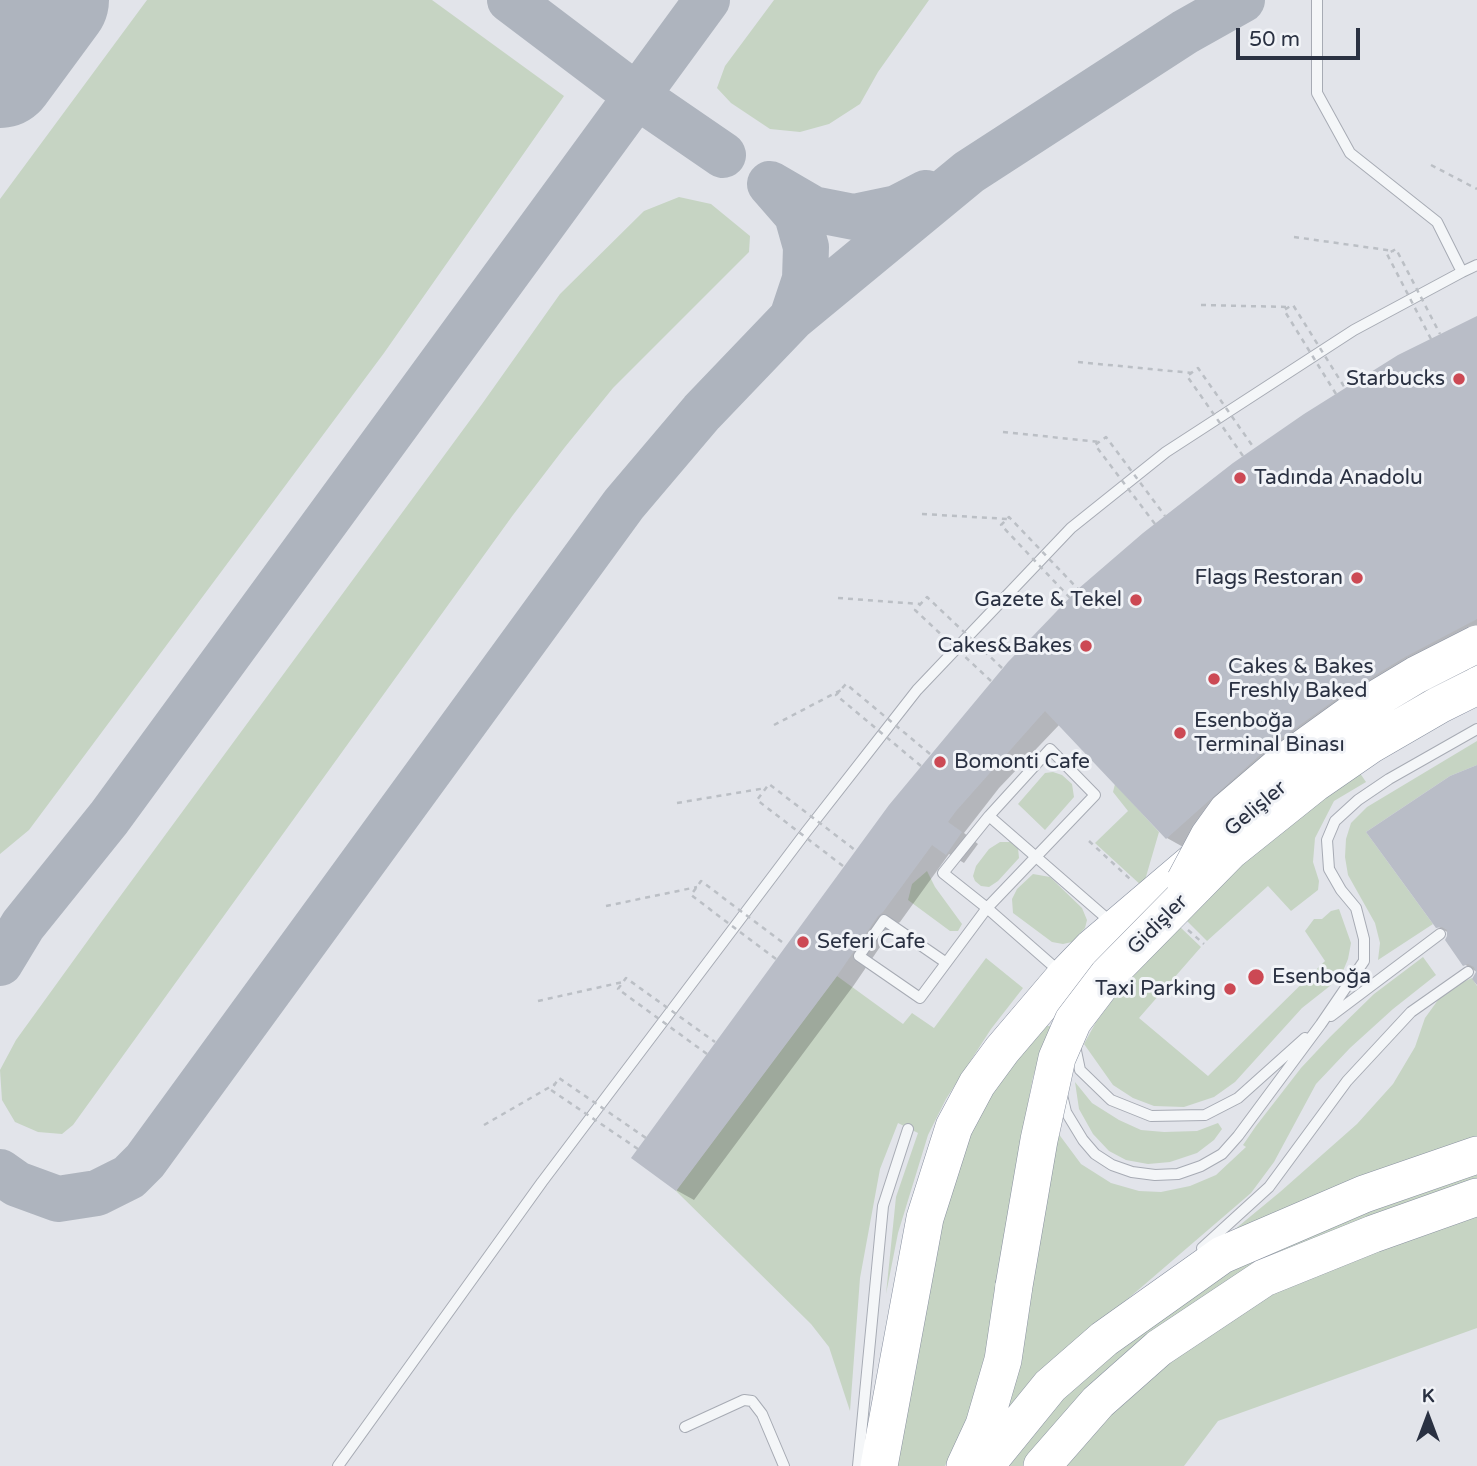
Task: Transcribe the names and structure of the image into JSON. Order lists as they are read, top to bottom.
{
  "streets": {
    "highway": ["Gelişler", "Gidişler"]
  },
  "crossings": [
    ["Gelişler", "Gidişler"]
  ],
  "places": [
    "Starbucks",
    "Tadında Anadolu",
    "Flags Restoran",
    "Gazete & Tekel",
    "Cakes&Bakes",
    "Cakes & Bakes Freshly Baked",
    "Esenboğa Terminal Binası",
    "Bomonti Cafe",
    "Seferi Cafe",
    "Esenboğa",
    "Taxi Parking"
  ],
  "scale_bar": "50 m",
  "north": "top"
}
